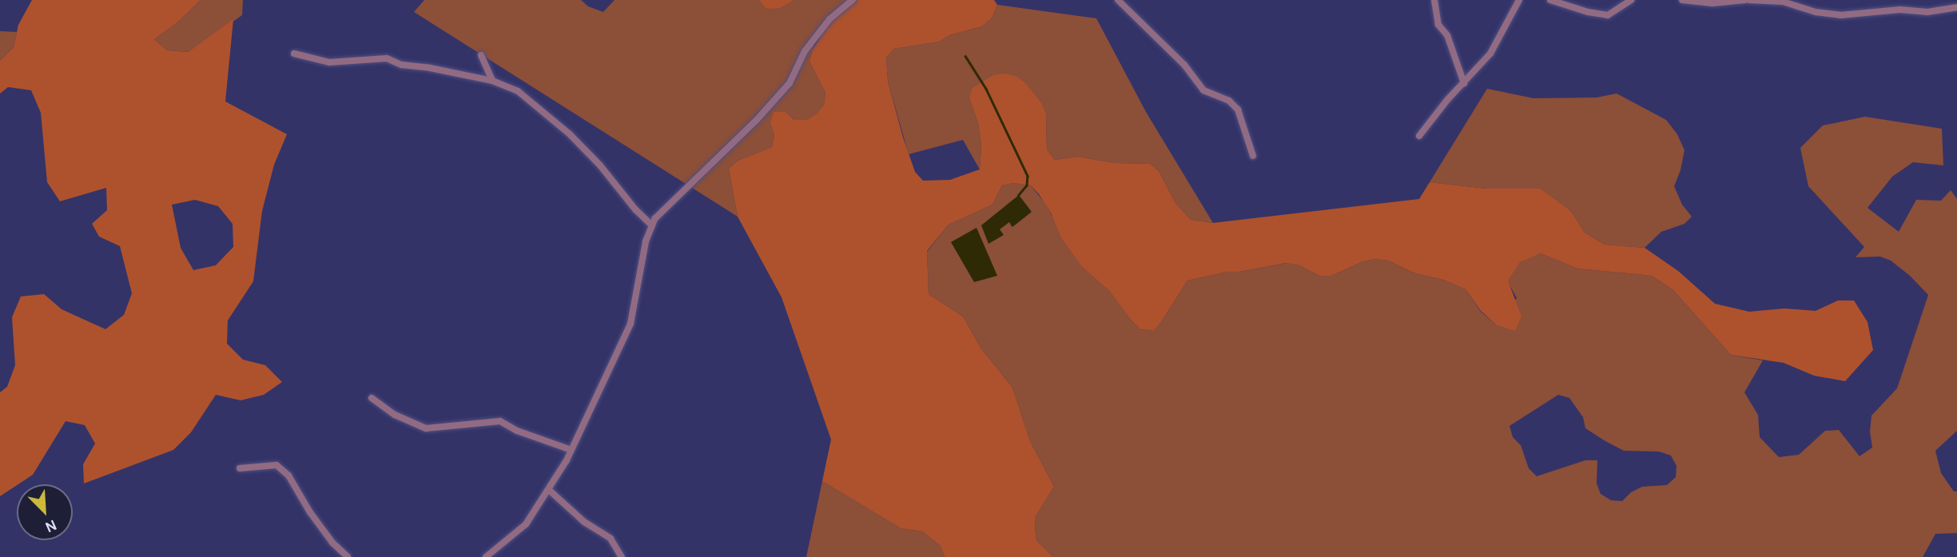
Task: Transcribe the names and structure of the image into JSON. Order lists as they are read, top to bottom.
{
  "north": "bottom right"
}
